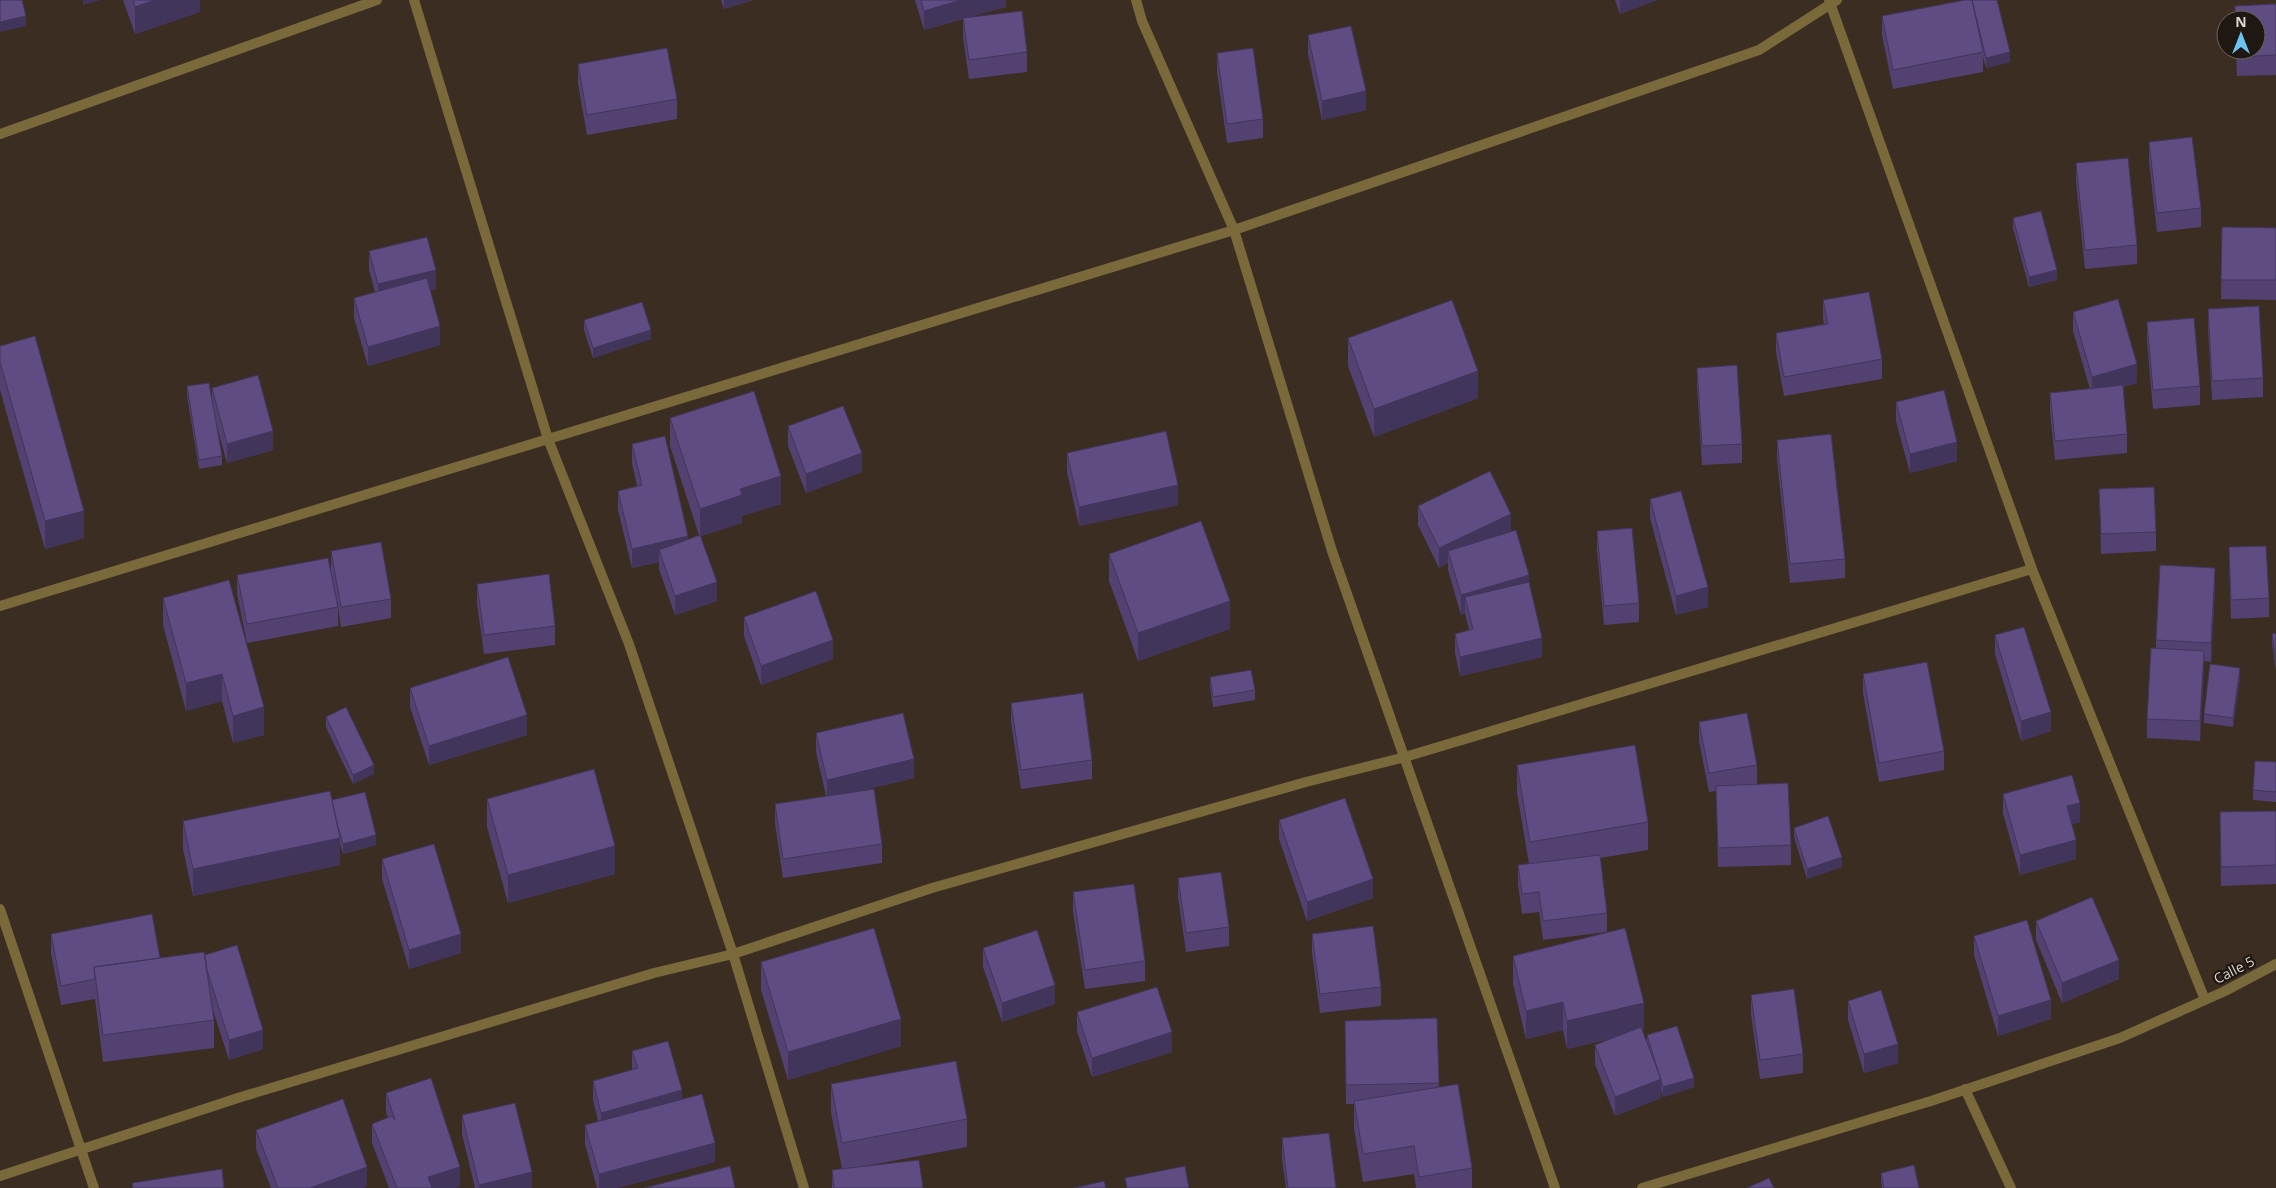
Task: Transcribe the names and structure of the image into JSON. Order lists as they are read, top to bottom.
{
  "streets": {
    "street": ["Calle 5"]
  },
  "north": "top"
}
